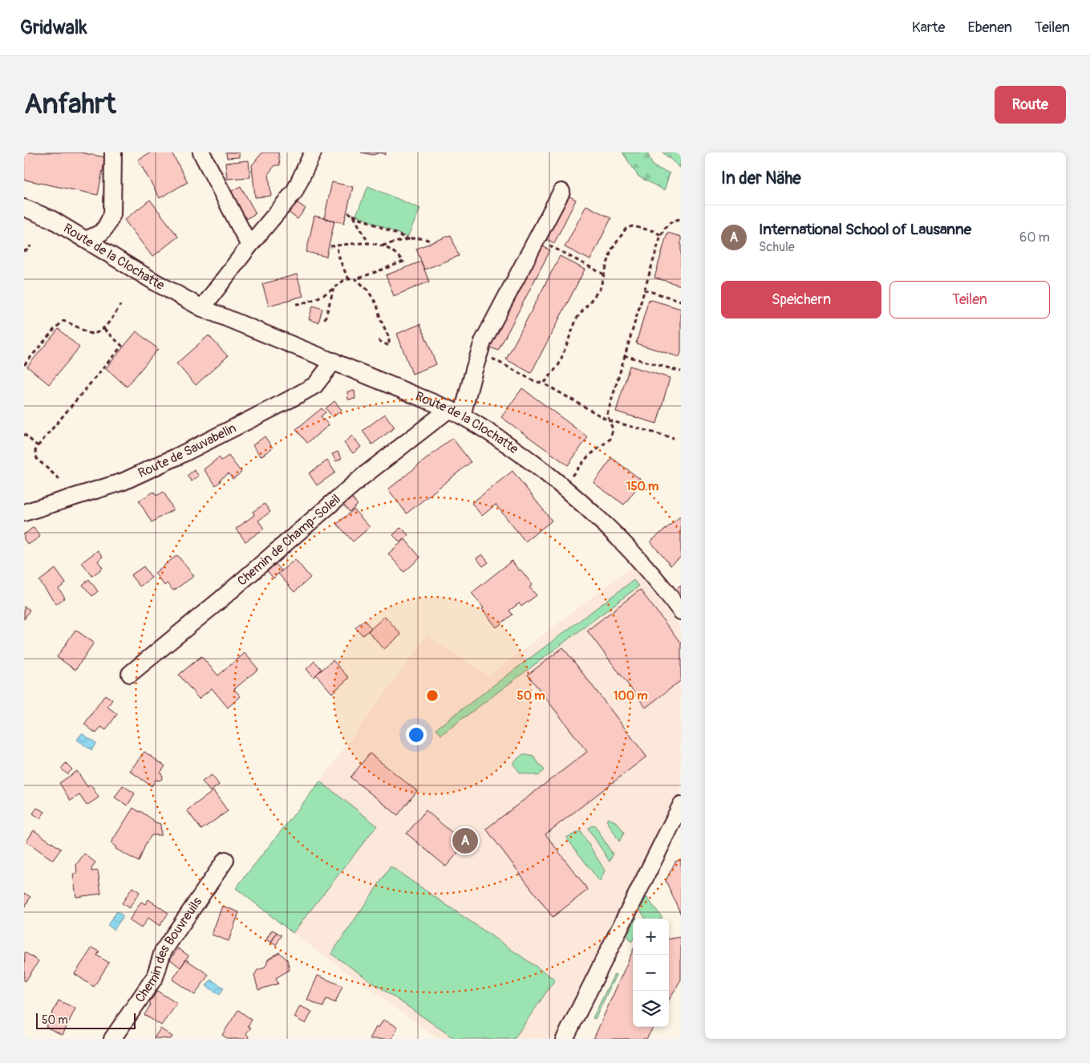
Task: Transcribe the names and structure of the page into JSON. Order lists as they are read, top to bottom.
{
  "streets": {
    "street": [
      "Route de la Clochatte",
      "Route de Sauvabelin",
      "Chemin de Champ-Soleil",
      "Chemin des Bouvreuils"
    ]
  },
  "crossings": [
    ["Route de la Clochatte", "Route de Sauvabelin"],
    ["Route de la Clochatte", "Chemin de Champ-Soleil"]
  ],
  "scale_bar": "50 m",
  "page": {
    "header": "Gridwalk",
    "nav": ["Karte", "Ebenen", "Teilen"],
    "buttons": [
      "Route",
      ["Speichern", "Teilen"]
    ],
    "title": "Anfahrt",
    "heading": "In der Nähe",
    "list": [
      {
        "mark": "A",
        "name": "International School of Lausanne",
        "note": "Schule",
        "value": "60 m"
      }
    ],
    "pins": "A",
    "map_buttons": ["+", "−"],
    "scale": "50 m"
  },
  "rings": ["150 m", "50 m", "100 m"]
}
